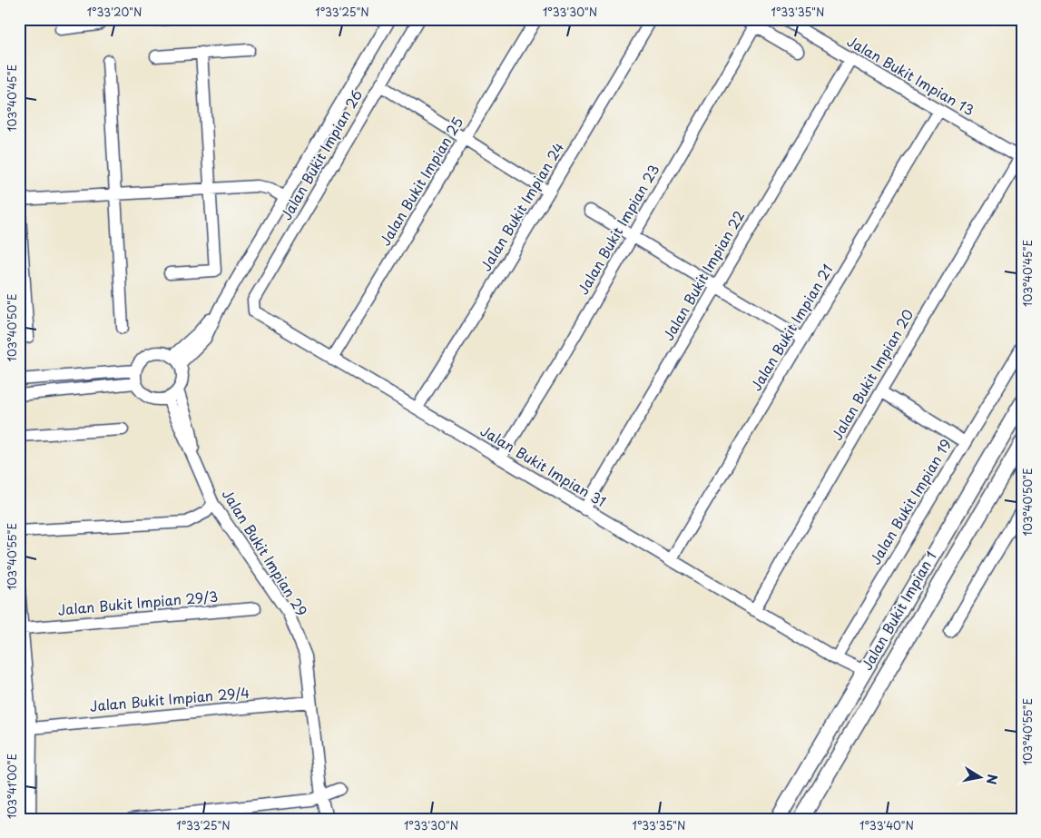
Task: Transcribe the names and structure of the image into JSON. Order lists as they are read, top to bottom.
{
  "streets": {
    "street": [
      "Jalan Bukit Impian 13",
      "Jalan Bukit Impian 26",
      "Jalan Bukit Impian 25",
      "Jalan Bukit Impian 24",
      "Jalan Bukit Impian 23",
      "Jalan Bukit Impian 22",
      "Jalan Bukit Impian 21",
      "Jalan Bukit Impian 20",
      "Jalan Bukit Impian 31",
      "Jalan Bukit Impian 19",
      "Jalan Bukit Impian 29",
      "Jalan Bukit Impian 29/3",
      "Jalan Bukit Impian 1",
      "Jalan Bukit Impian 29/4"
    ]
  },
  "crossings": [
    ["Jalan Bukit Impian 13", "Jalan Bukit Impian 22"],
    ["Jalan Bukit Impian 13", "Jalan Bukit Impian 21"],
    ["Jalan Bukit Impian 13", "Jalan Bukit Impian 20"],
    ["Jalan Bukit Impian 26", "Jalan Bukit Impian 31"],
    ["Jalan Bukit Impian 25", "Jalan Bukit Impian 31"],
    ["Jalan Bukit Impian 24", "Jalan Bukit Impian 31"],
    ["Jalan Bukit Impian 23", "Jalan Bukit Impian 31"],
    ["Jalan Bukit Impian 22", "Jalan Bukit Impian 31"],
    ["Jalan Bukit Impian 21", "Jalan Bukit Impian 31"],
    ["Jalan Bukit Impian 20", "Jalan Bukit Impian 31"],
    ["Jalan Bukit Impian 31", "Jalan Bukit Impian 19"],
    ["Jalan Bukit Impian 29", "Jalan Bukit Impian 29/4"]
  ],
  "north": "right",
  "coordinates": [
    "1°33'20\"N",
    "1°33'25\"N",
    "1°33'30\"N",
    "1°33'35\"N",
    "103°40'45\"E",
    "103°40'50\"E",
    "103°40'55\"E",
    "103°41'00\"E",
    "1°33'40\"N"
  ]
}
